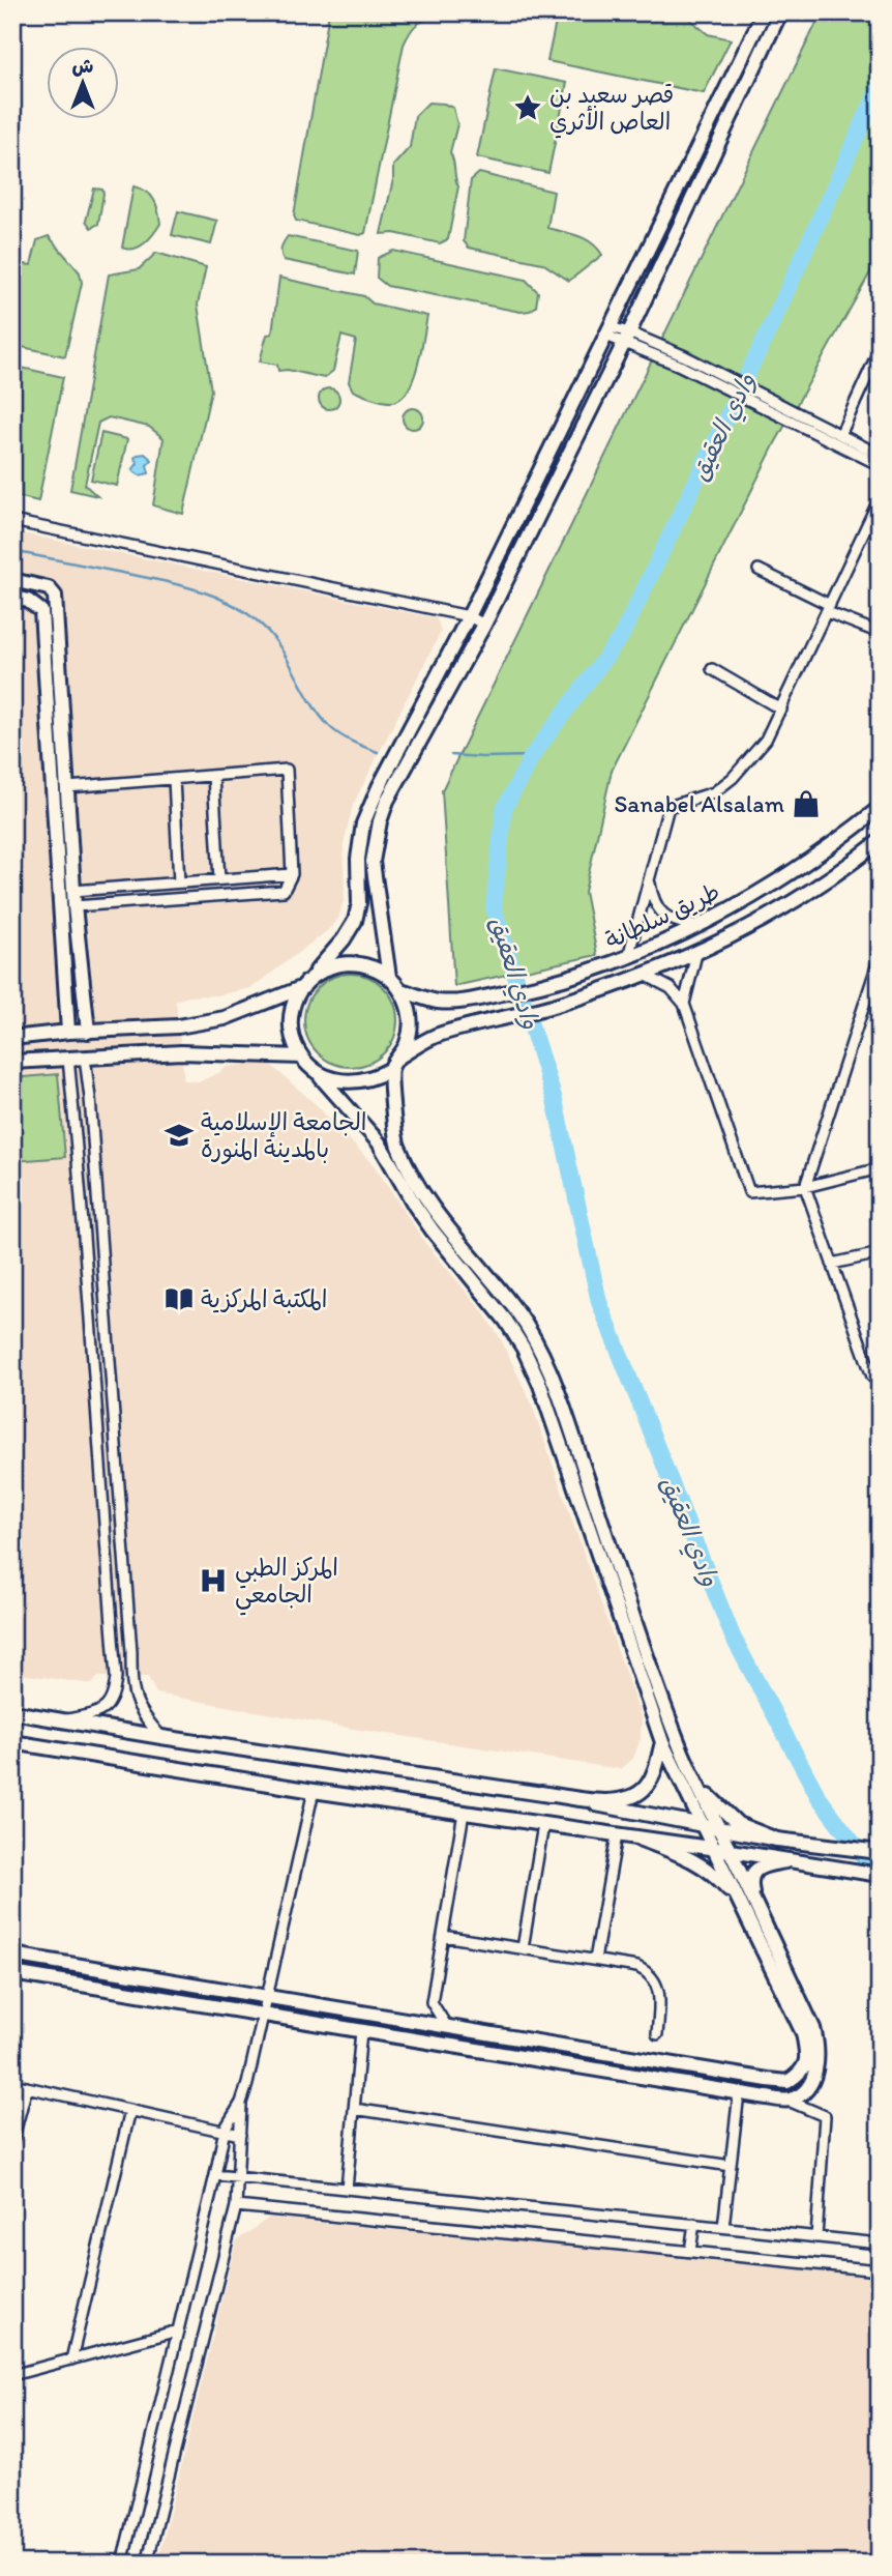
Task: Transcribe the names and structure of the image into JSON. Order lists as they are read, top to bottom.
{
  "streets": {
    "main road": ["طريق سلطانة"]
  },
  "water": ["وادي العقيق"],
  "places": {
    "place": ["قصر سعيد بن العاص الأثري"],
    "shop": ["Sanabel Alsalam"],
    "school or university": ["الجامعة الإسلامية بالمدينة المنورة"],
    "library": ["المكتبة المركزية"],
    "hospital": ["المركز الطبي الجامعي"]
  },
  "north": "top"
}
